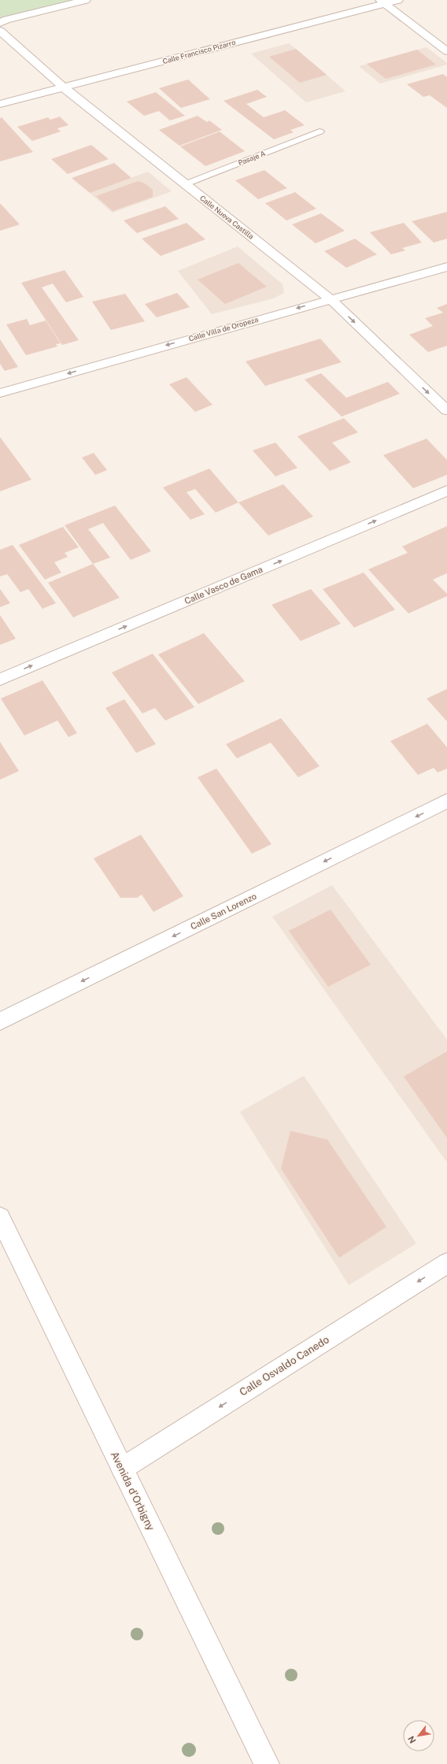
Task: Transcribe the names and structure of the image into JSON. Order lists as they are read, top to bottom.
{
  "streets": {
    "street": [
      "Calle Francisco Pizarro",
      "Calle Nueva Castilla",
      "Calle Villa de Oropeza",
      "Calle Vasco de Gama",
      "Calle San Lorenzo",
      "Calle Osvaldo Canedo",
      "Avenida d'Orbigny"
    ],
    "lane": ["Pasaje A"]
  },
  "crossings": [
    ["Calle Francisco Pizarro", "Calle Nueva Castilla"],
    ["Pasaje A", "Calle Nueva Castilla"],
    ["Calle Nueva Castilla", "Calle Villa de Oropeza"],
    ["Calle Osvaldo Canedo", "Avenida d'Orbigny"]
  ],
  "one_way": [
    "Calle Villa de Oropeza",
    "Calle Vasco de Gama",
    "Calle San Lorenzo",
    "Calle Osvaldo Canedo"
  ],
  "north": "bottom left"
}
